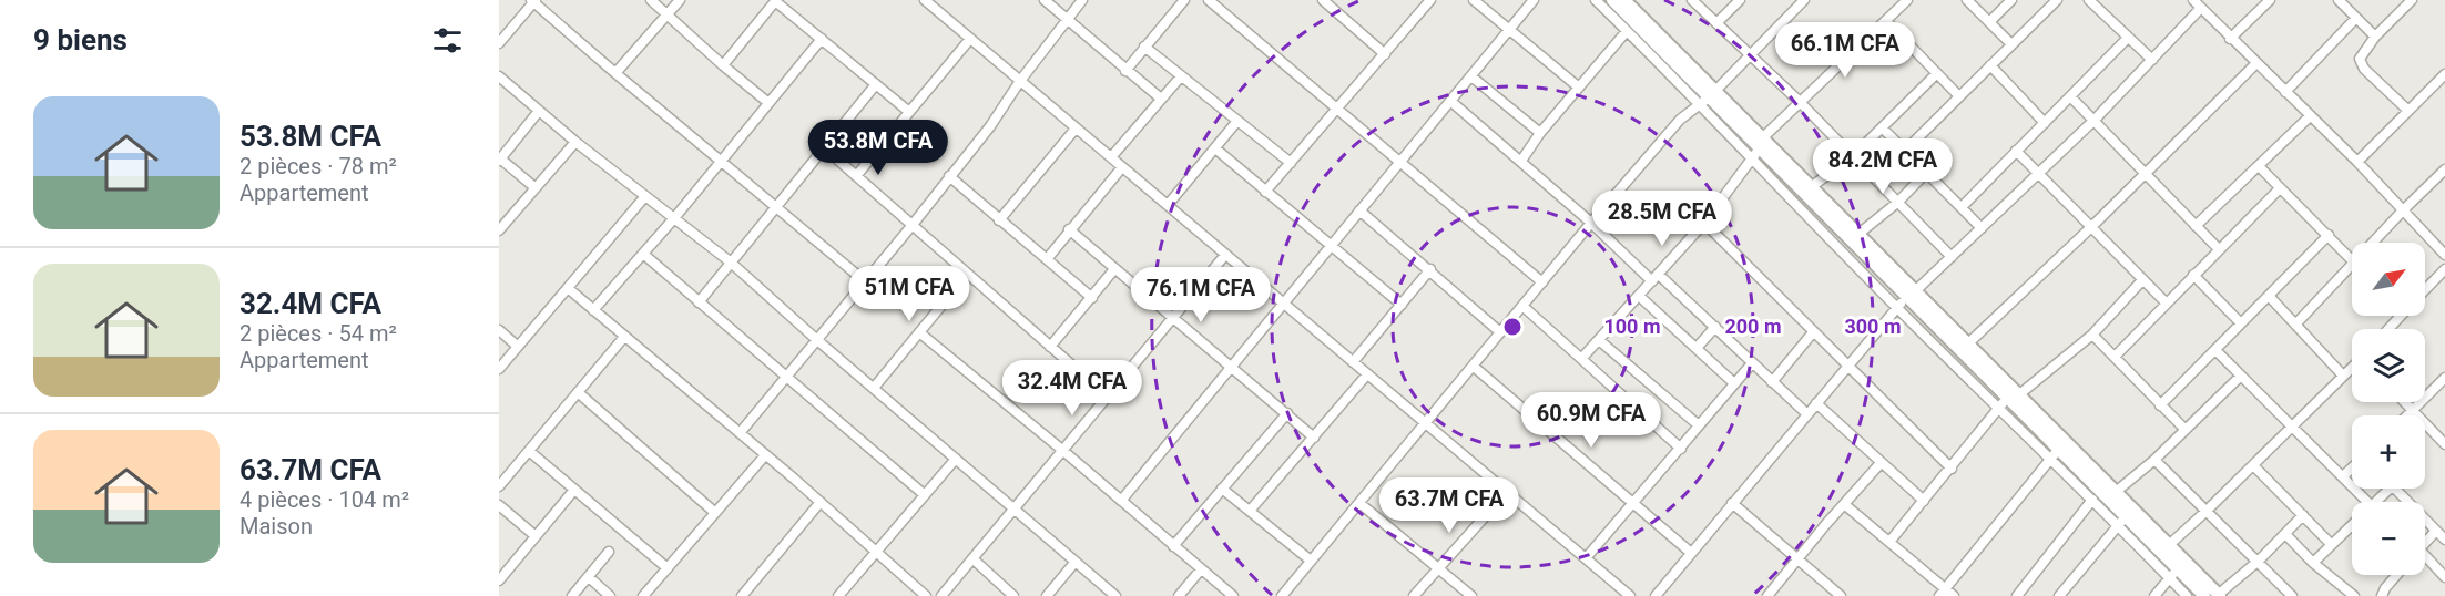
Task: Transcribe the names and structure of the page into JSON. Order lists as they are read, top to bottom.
{
  "north": "top right",
  "page": {
    "heading": "9 biens",
    "price": [
      "66.1M CFA",
      "53.8M CFA",
      "84.2M CFA",
      "28.5M CFA",
      "51M CFA",
      "76.1M CFA",
      "32.4M CFA",
      "60.9M CFA",
      "63.7M CFA"
    ],
    "list": [
      {
        "name": "53.8M CFA",
        "note": "2 pièces · 78 m² · Appartement"
      },
      {
        "name": "32.4M CFA",
        "note": "2 pièces · 54 m² · Appartement"
      },
      {
        "name": "63.7M CFA",
        "note": "4 pièces · 104 m² · Maison"
      }
    ],
    "map_buttons": ["+", "−"]
  },
  "rings": ["100 m", "200 m", "300 m"]
}
